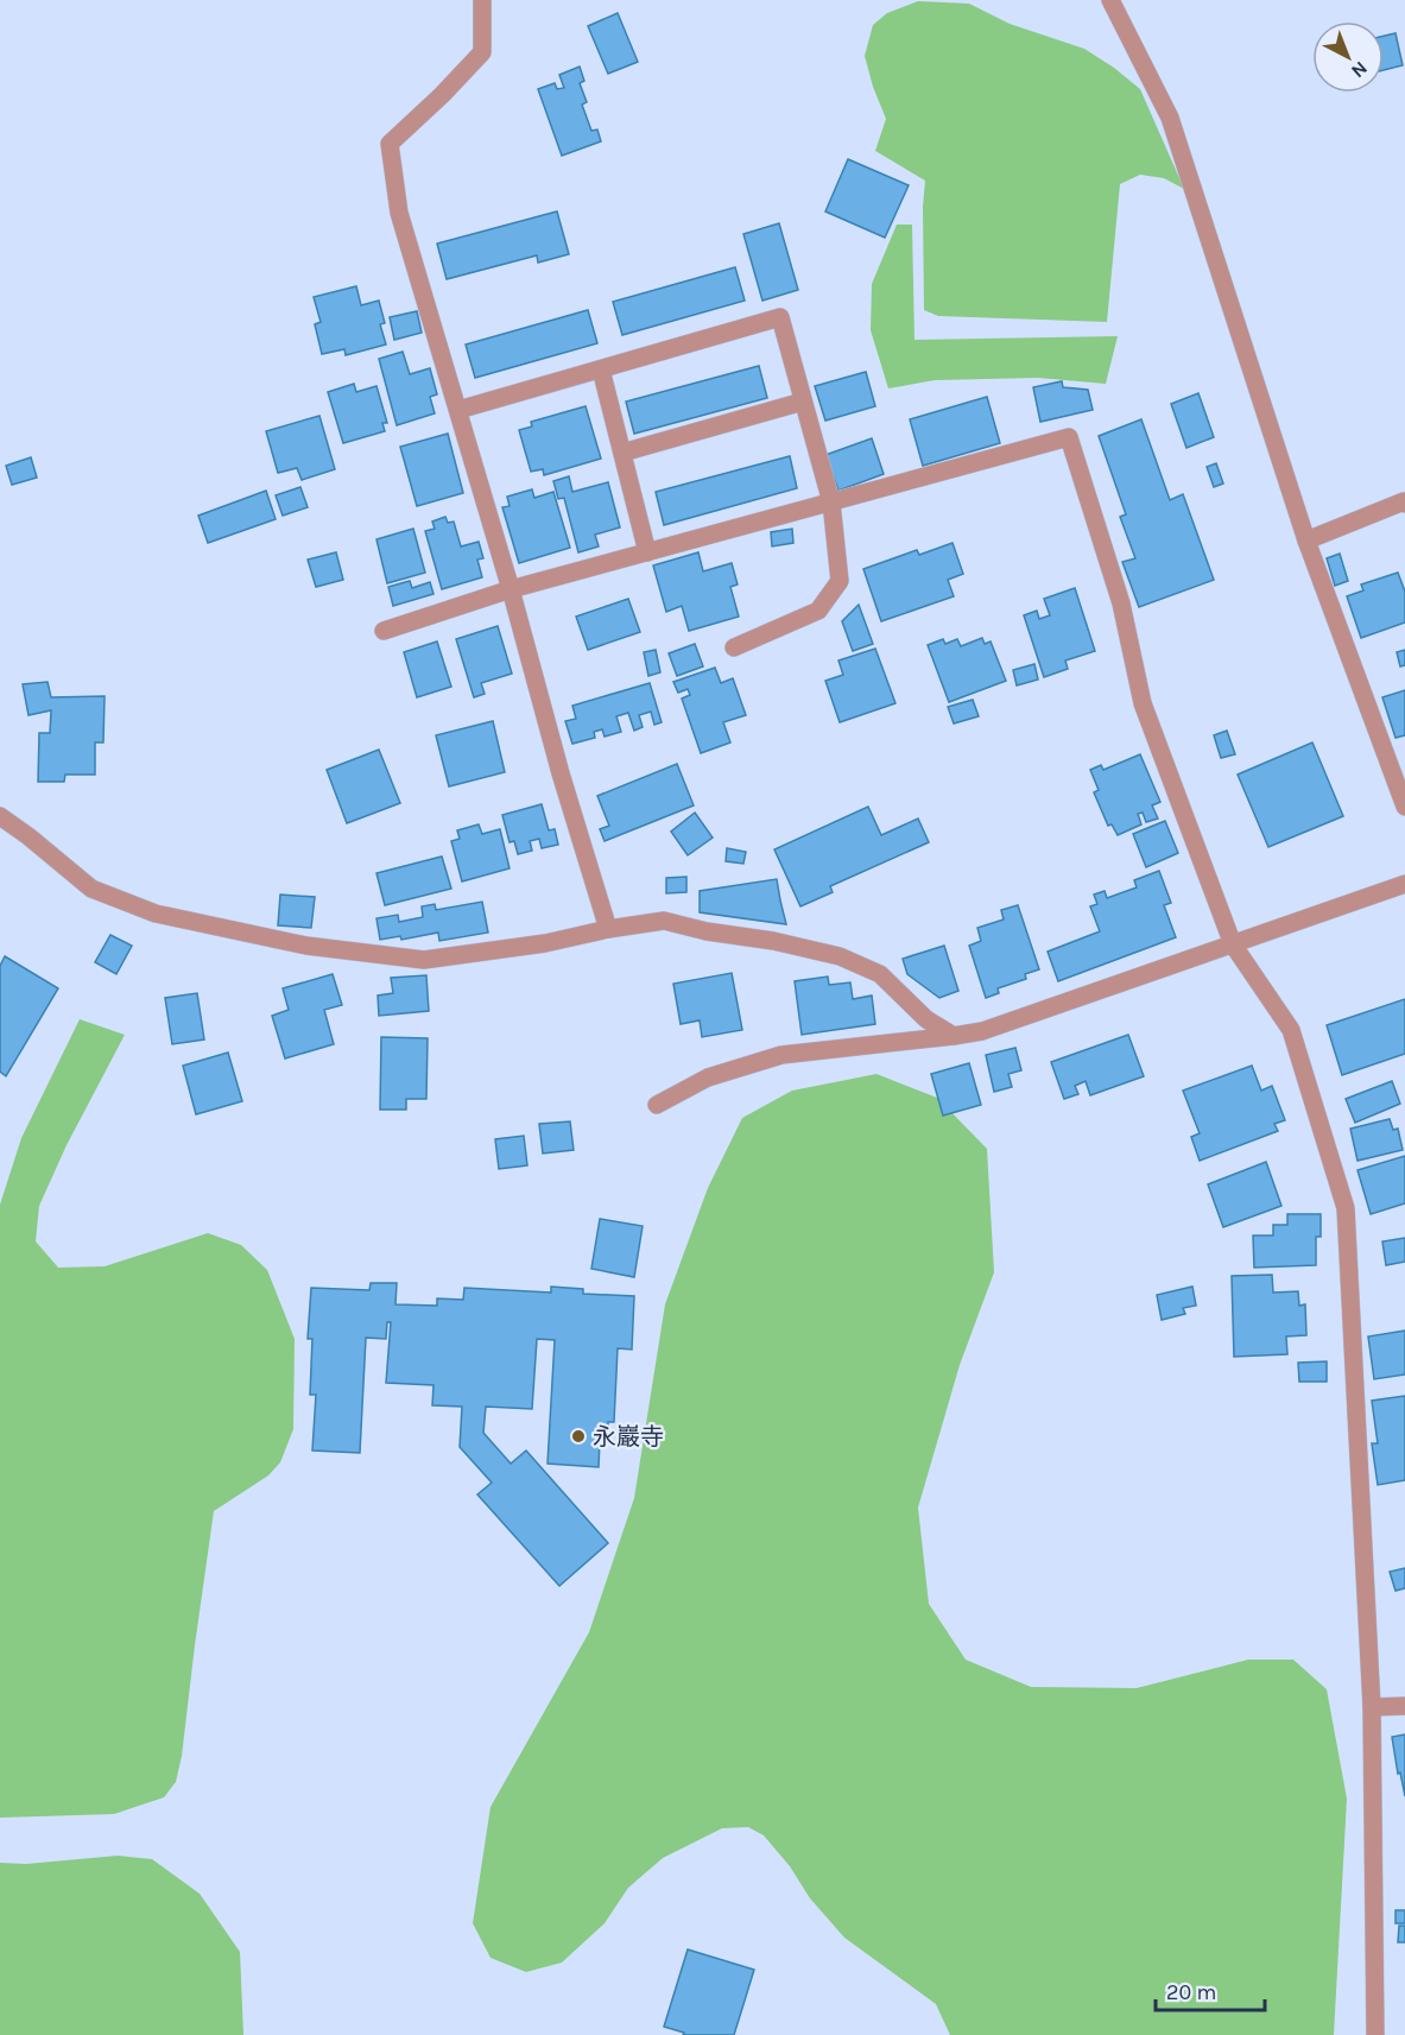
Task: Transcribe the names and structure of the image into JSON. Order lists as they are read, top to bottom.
{
  "places": ["永巖寺"],
  "scale_bar": "20 m",
  "north": "bottom right"
}
